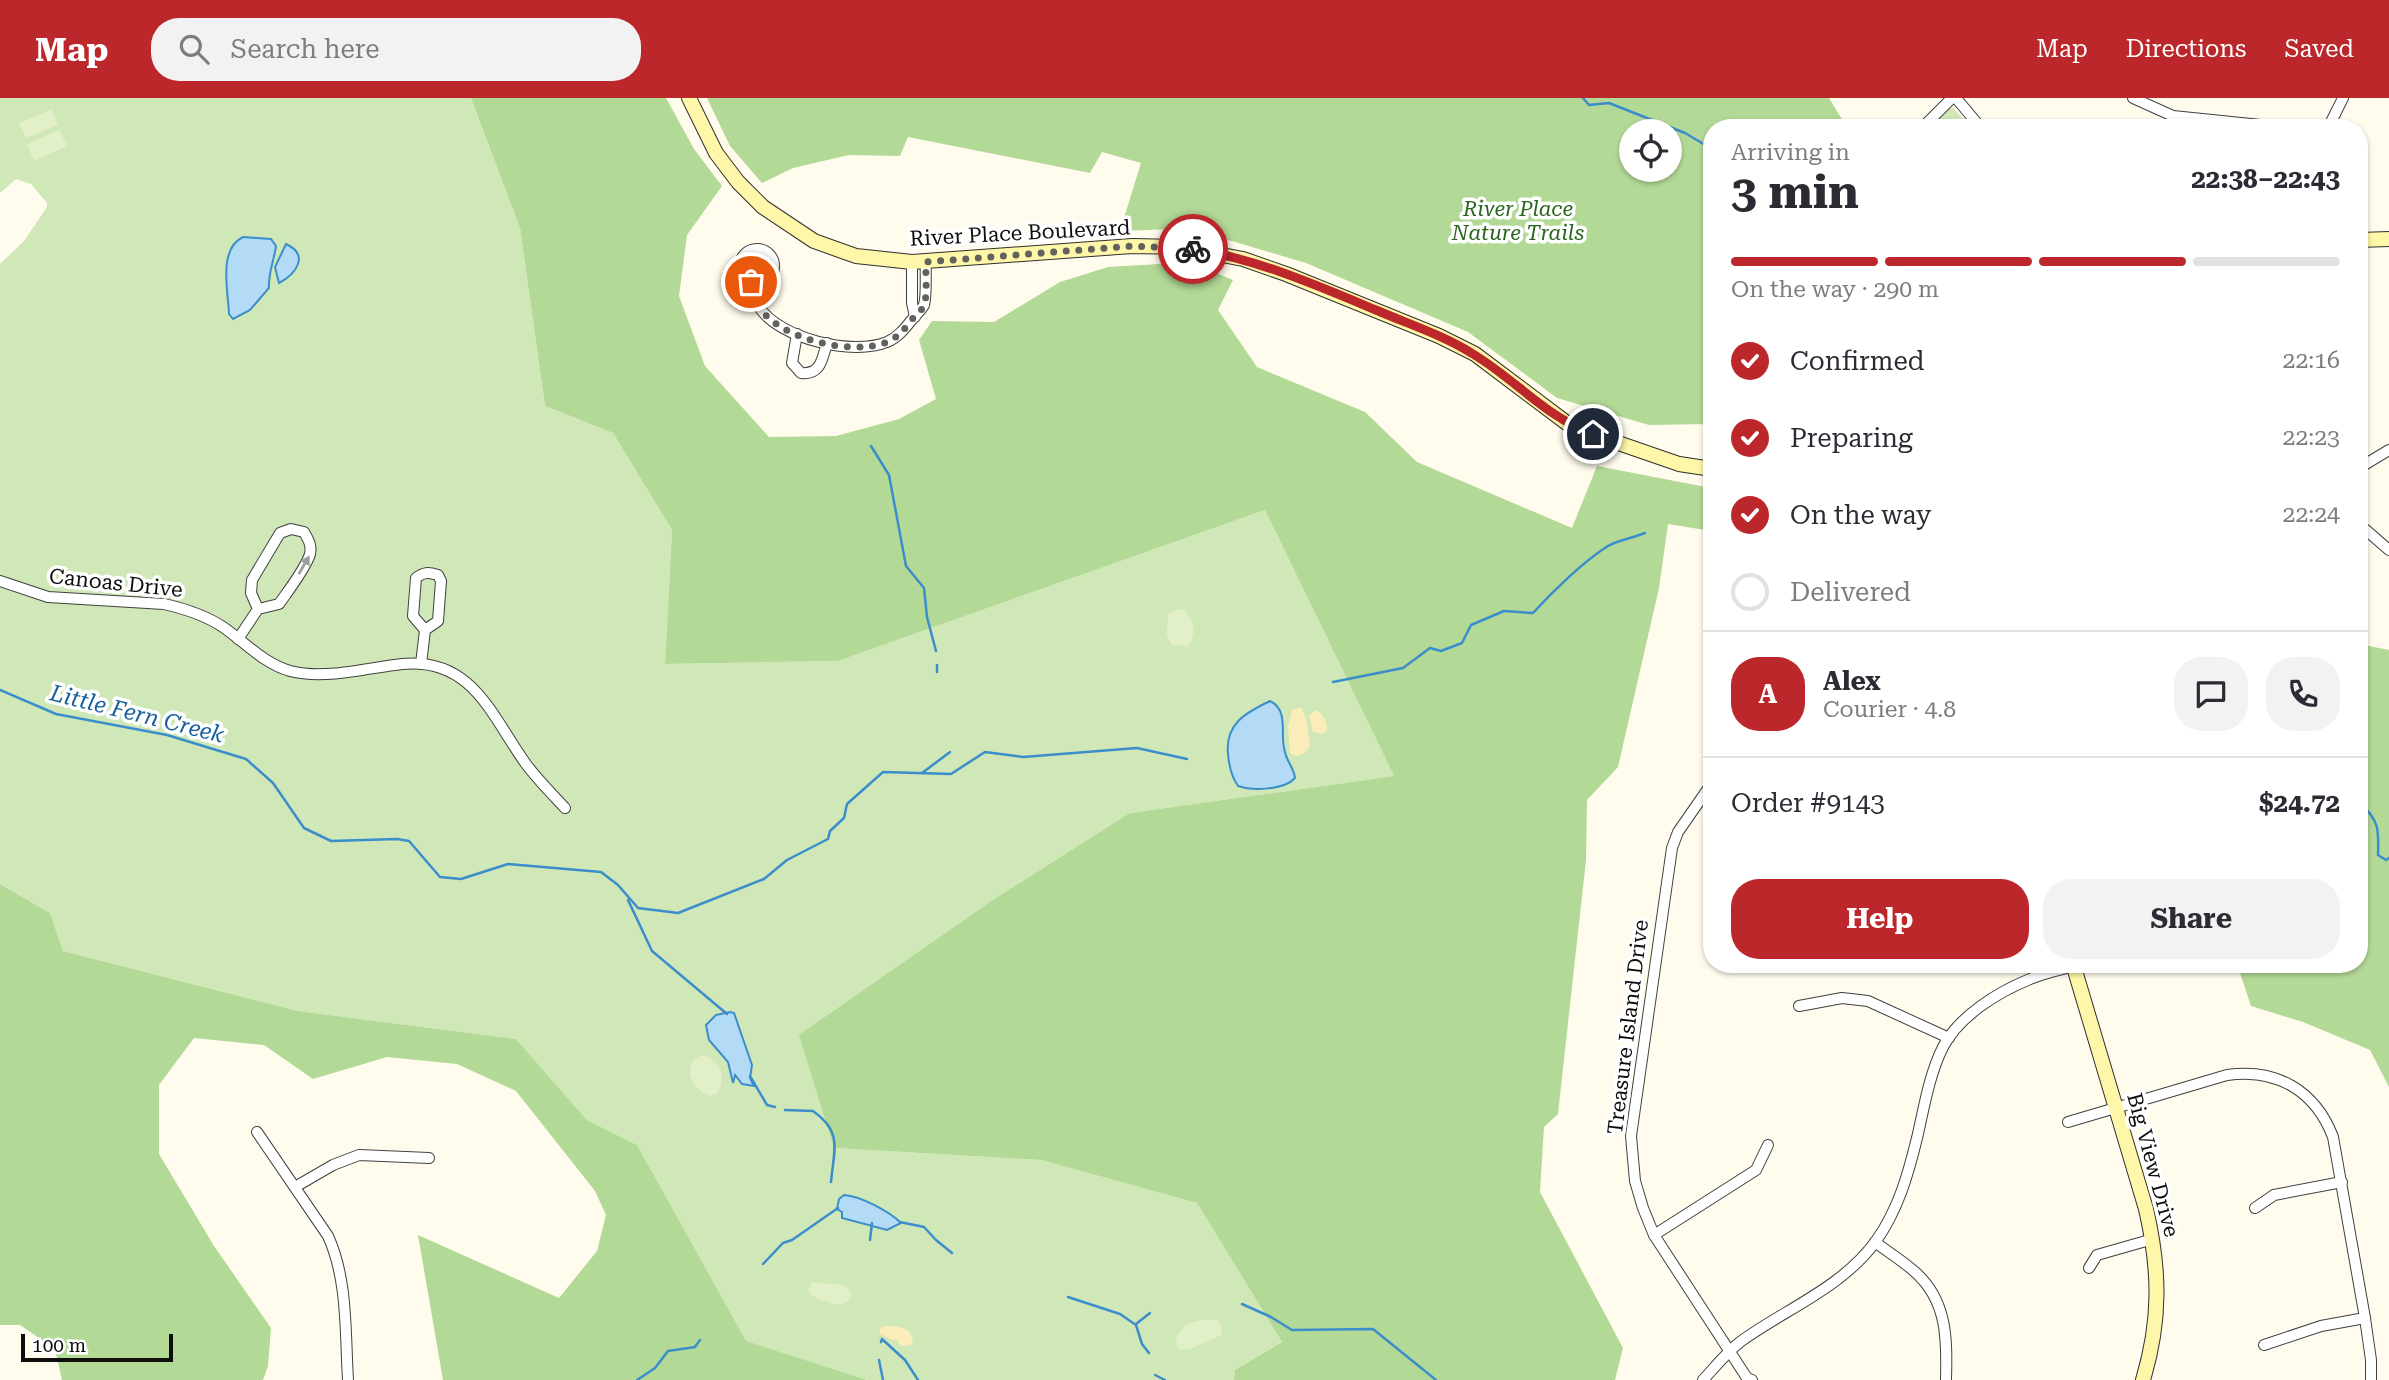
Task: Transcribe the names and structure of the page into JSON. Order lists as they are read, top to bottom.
{
  "streets": {
    "street": [
      "River Place Boulevard",
      "Canoas Drive",
      "Treasure Island Drive",
      "Big View Drive"
    ]
  },
  "water": ["Little Fern Creek"],
  "parks": ["River Place Nature Trails"],
  "scale_bar": "100 m",
  "page": {
    "header": "Map",
    "search": "Search here",
    "nav": ["Map", "Directions", "Saved"],
    "heading": ["3 min", "Arriving in", "22:38–22:43"],
    "panel": [
      "Alex",
      "Courier · 4.8",
      "Order #9143",
      "$24.72"
    ],
    "bar": "On the way · 290 m",
    "list": [
      ["Confirmed", "22:16"],
      ["Preparing", "22:23"],
      ["On the way", "22:24"],
      "Delivered"
    ],
    "round": "A",
    "buttons": ["Help", "Share"],
    "scale": "100 m"
  }
}
